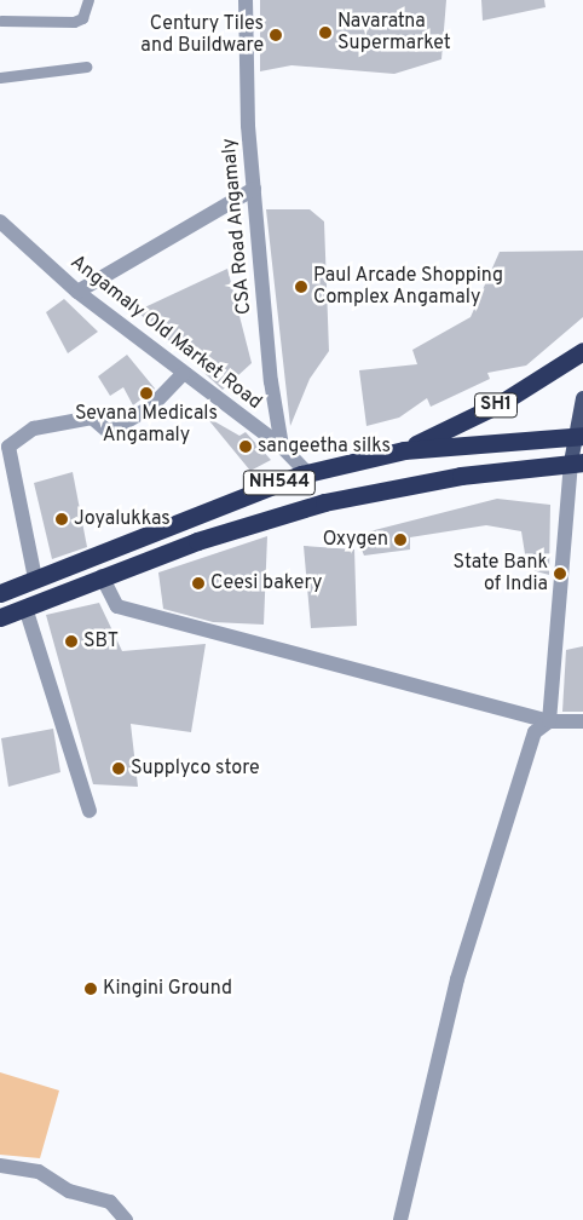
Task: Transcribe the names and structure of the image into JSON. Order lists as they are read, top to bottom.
{
  "streets": {
    "highway": ["SH1", "NH544"],
    "street": ["CSA Road Angamaly", "Angamaly Old Market Road"]
  },
  "crossings": [
    ["CSA Road Angamaly", "Angamaly Old Market Road"],
    ["Angamaly Old Market Road", "NH544"],
    ["SH1", "NH544"]
  ],
  "places": [
    "Navaratna Supermarket",
    "Century Tiles and Buildware",
    "Paul Arcade Shopping Complex Angamaly",
    "Sevana Medicals Angamaly",
    "sangeetha silks",
    "Joyalukkas",
    "Oxygen",
    "State Bank of India",
    "Ceesi bakery",
    "SBT",
    "Supplyco store",
    "Kingini Ground"
  ]
}
